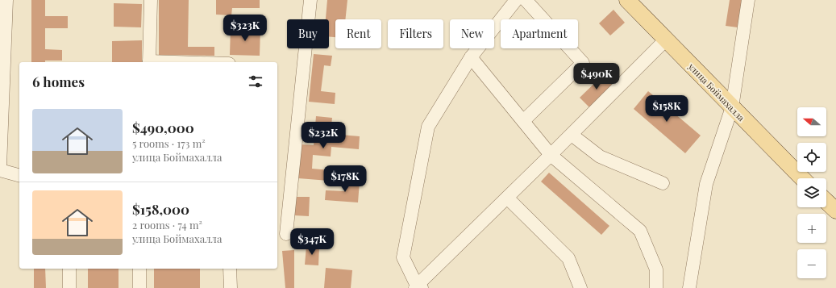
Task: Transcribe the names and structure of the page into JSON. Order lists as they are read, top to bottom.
{
  "streets": {
    "main road": ["улица Боймахалла"]
  },
  "north": "left",
  "page": {
    "price": [
      "$323K",
      "$490K",
      "$158K",
      "$232K",
      "$178K",
      "$347K"
    ],
    "chip": [
      "Buy",
      "Rent",
      "Filters",
      "New",
      "Apartment"
    ],
    "heading": "6 homes",
    "list": [
      {
        "name": "$490,000",
        "note": "5 rooms · 173 m² · улица Боймахалла"
      },
      {
        "name": "$158,000",
        "note": "2 rooms · 74 m² · улица Боймахалла"
      }
    ],
    "map_buttons": ["+", "−"]
  }
}
